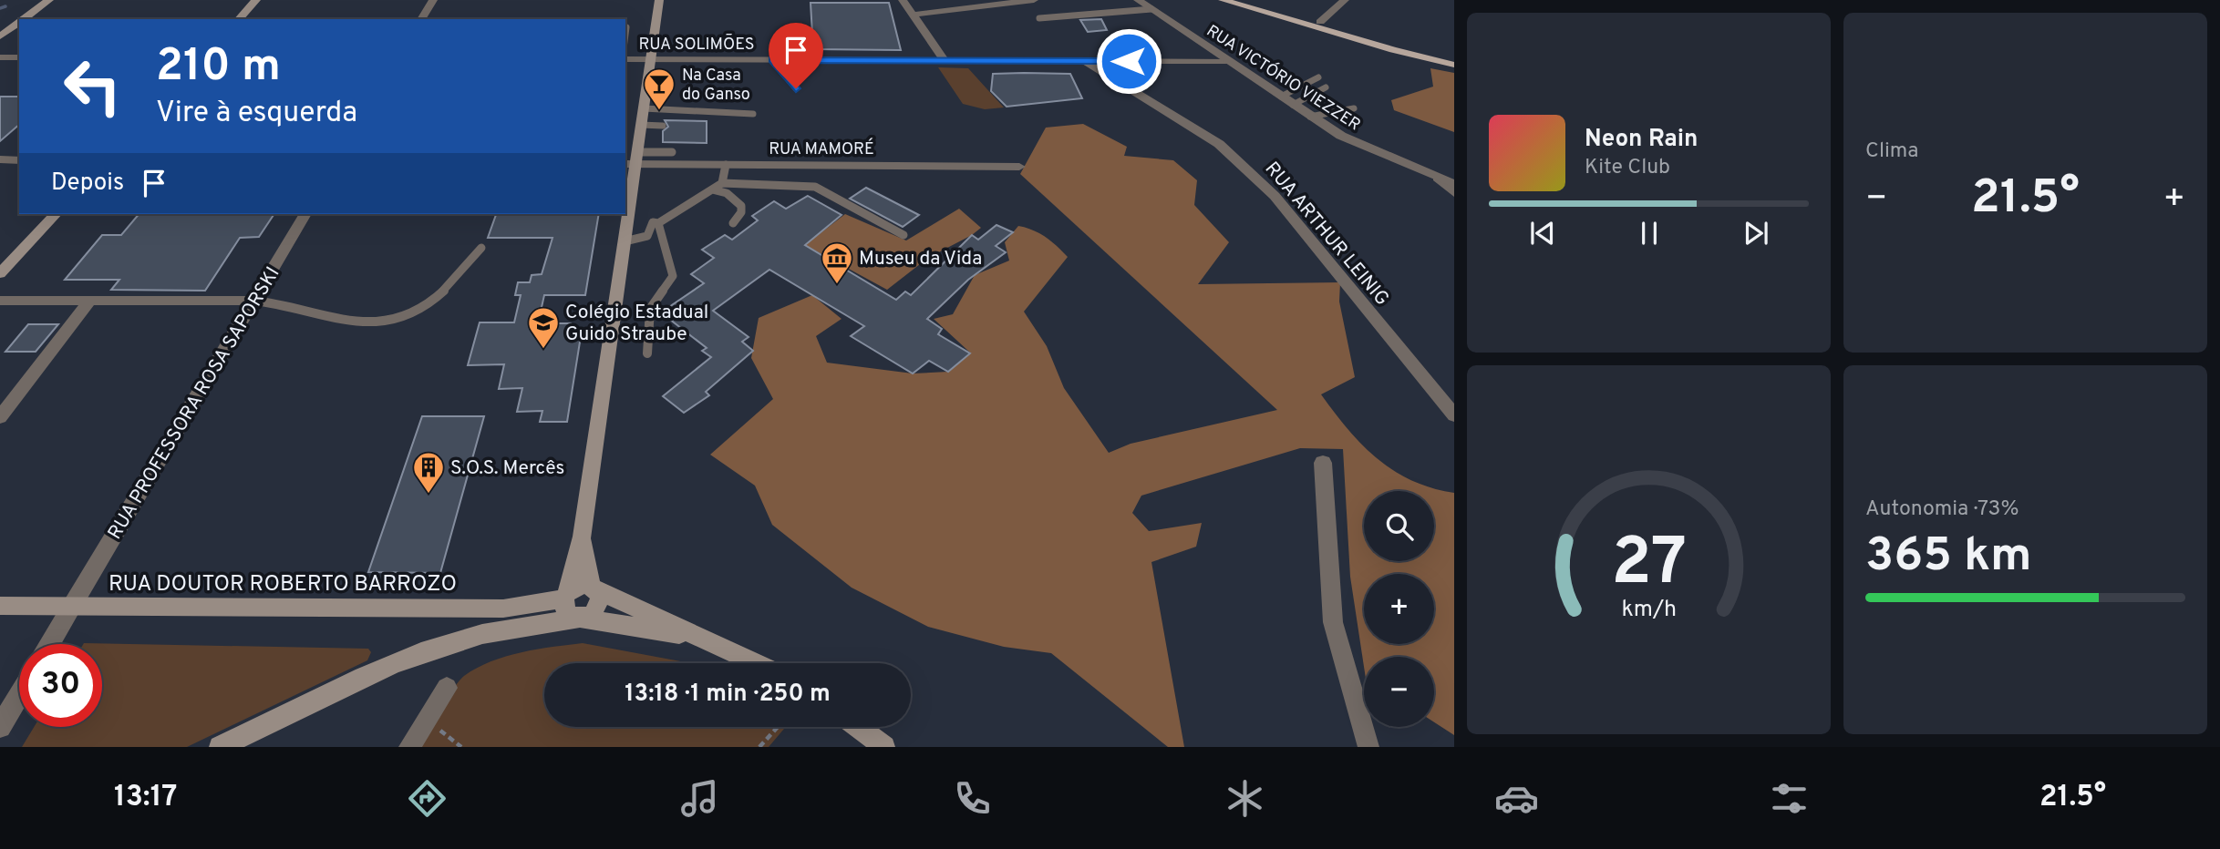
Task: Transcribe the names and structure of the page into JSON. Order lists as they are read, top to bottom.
{
  "streets": {
    "main road": ["RUA DOUTOR ROBERTO BARROZO"],
    "street": [
      "RUA SOLIMÕES",
      "RUA VICTÓRIO VIEZZER",
      "RUA MAMORÉ",
      "RUA ARTHUR LEINIG",
      "RUA PROFESSORA ROSA SAPORSKI"
    ]
  },
  "crossings": [
    ["RUA SOLIMÕES", "RUA VICTÓRIO VIEZZER"],
    ["RUA SOLIMÕES", "RUA ARTHUR LEINIG"],
    ["RUA PROFESSORA ROSA SAPORSKI", "RUA DOUTOR ROBERTO BARROZO"]
  ],
  "places": {
    "bar": ["Na Casa do Ganso"],
    "museum": ["Museu da Vida"],
    "school or university": ["Colégio Estadual Guido Straube"],
    "building": ["S.O.S. Mercês"]
  },
  "page": {
    "tile": [
      "Clima",
      ["Autonomia · 73%", "365 km"]
    ],
    "turn": ["210 m", "Vire à esquerda"],
    "song": ["Neon Rain", "Kite Club"],
    "then": "Depois",
    "heat": ["−", "21.5°", "+"],
    "map_buttons": ["+", "−"],
    "limit": "30",
    "trip": "13:18 · 1 min · 250 m",
    "tabs": ["13:17", "21.5°"],
    "gauge": ["27", "km/h"]
  }
}
